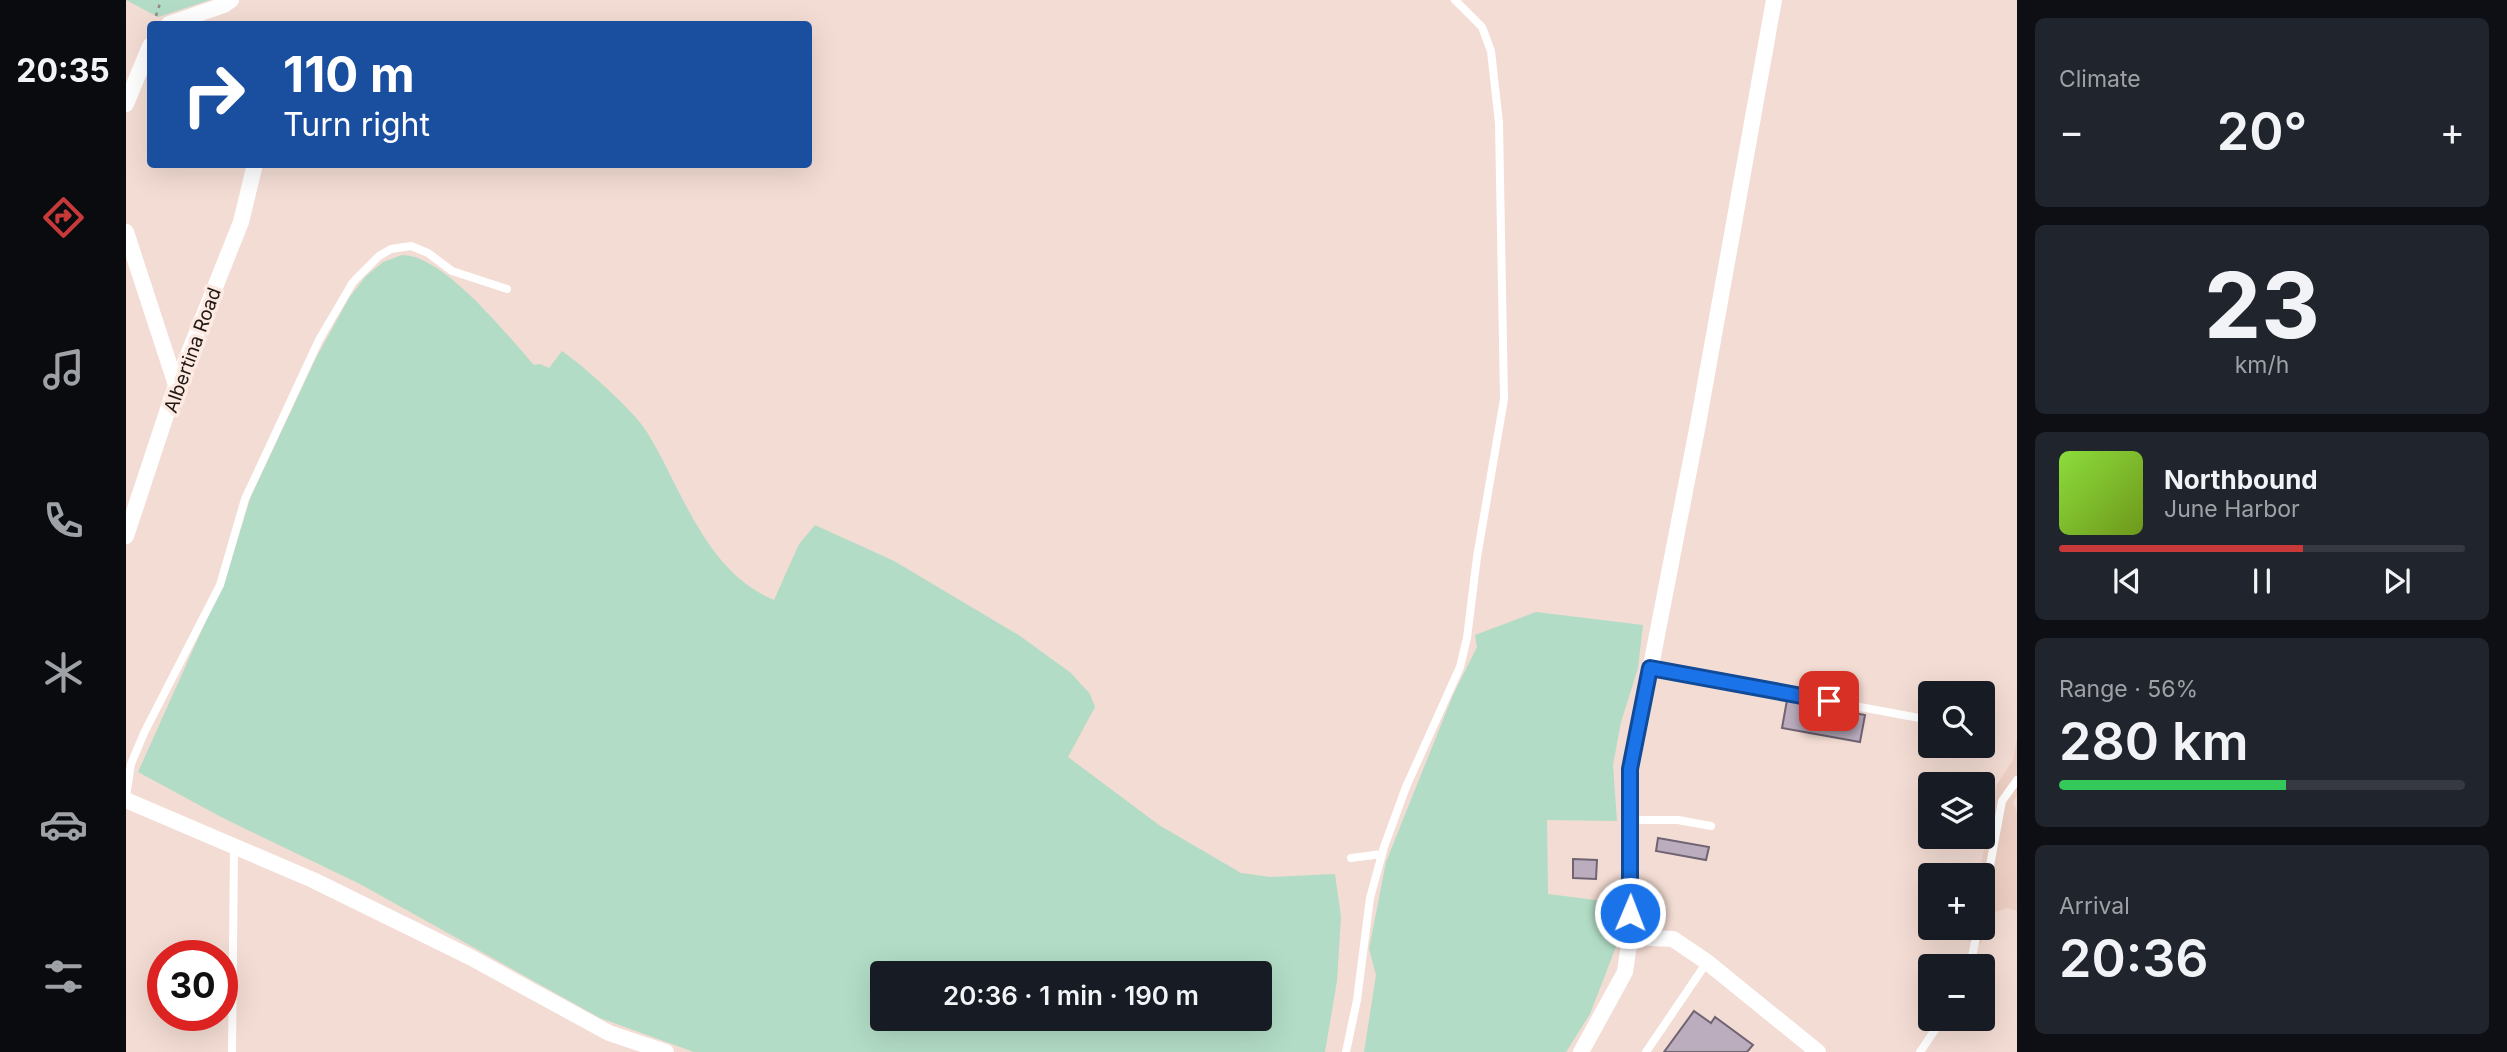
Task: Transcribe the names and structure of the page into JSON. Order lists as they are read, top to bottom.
{
  "streets": {
    "street": ["Albertina Road"]
  },
  "page": {
    "tabs": "20:35",
    "tile": [
      "Climate",
      ["23", "km/h"],
      ["Range · 56%", "280 km"],
      ["Arrival", "20:36"]
    ],
    "turn": ["110 m", "Turn right"],
    "heat": ["−", "20°", "+"],
    "song": ["Northbound", "June Harbor"],
    "map_buttons": ["+", "−"],
    "limit": "30",
    "trip": "20:36 · 1 min · 190 m"
  }
}
